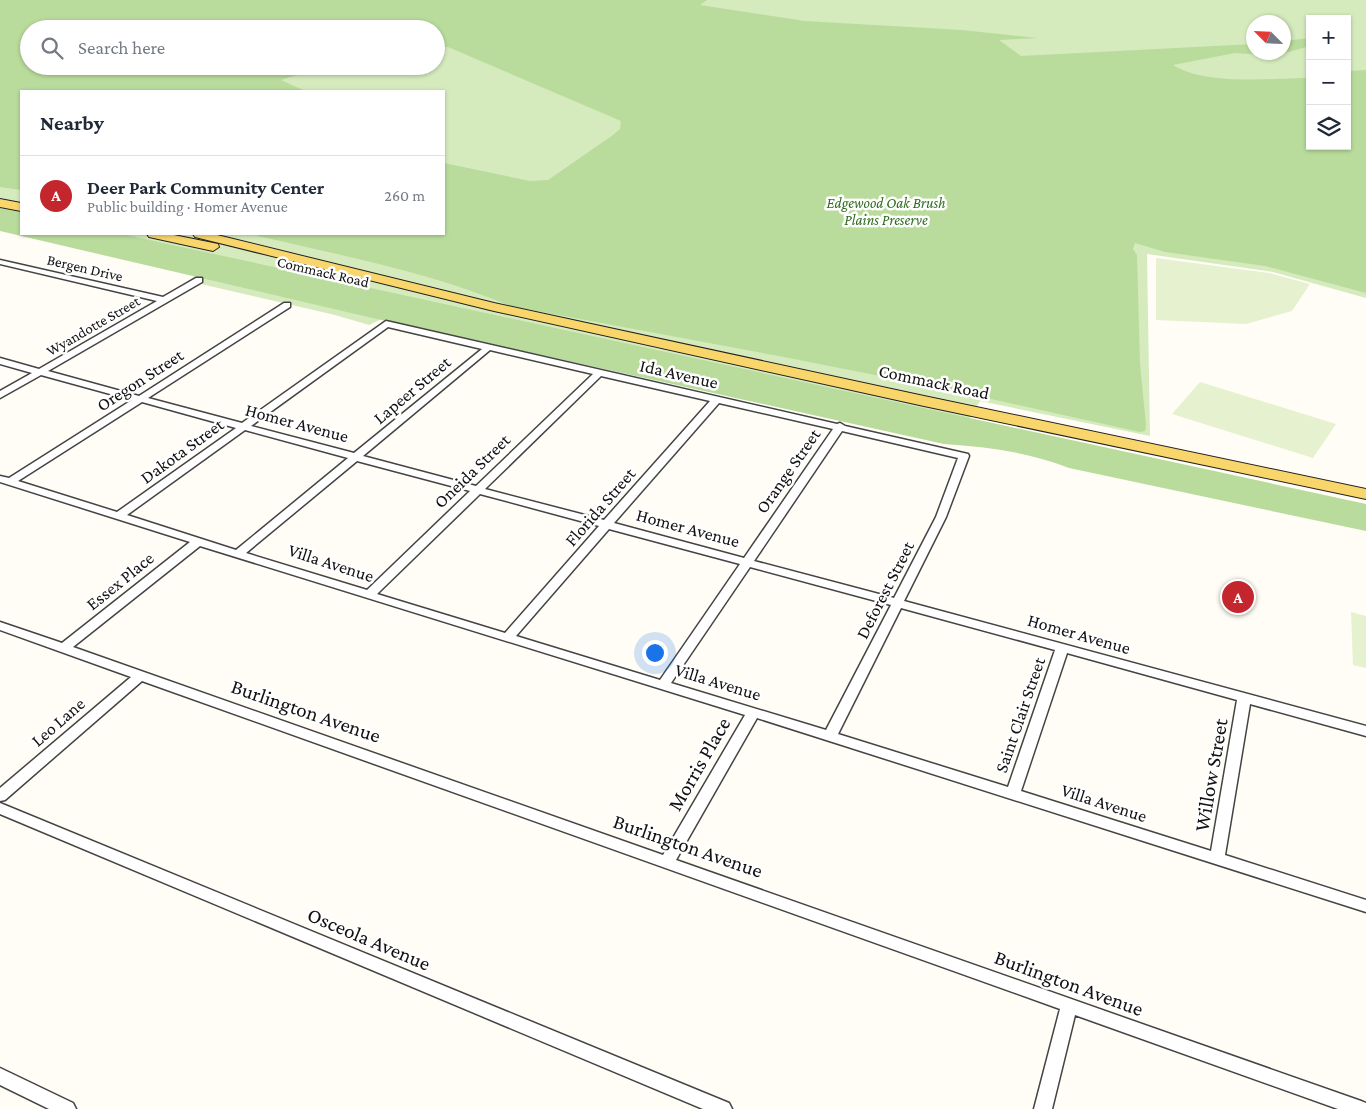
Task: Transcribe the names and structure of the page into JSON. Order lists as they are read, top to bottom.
{
  "streets": {
    "main road": ["Commack Road"],
    "street": [
      "Bergen Drive",
      "Wyandotte Street",
      "Ida Avenue",
      "Oregon Street",
      "Lapeer Street",
      "Homer Avenue",
      "Dakota Street",
      "Oneida Street",
      "Orange Street",
      "Florida Street",
      "Villa Avenue",
      "Essex Place",
      "Deforest Street",
      "Burlington Avenue",
      "Saint Clair Street",
      "Leo Lane",
      "Morris Place",
      "Willow Street",
      "Osceola Avenue"
    ]
  },
  "crossings": [
    ["Bergen Drive", "Wyandotte Street"],
    ["Wyandotte Street", "Homer Avenue"],
    ["Ida Avenue", "Lapeer Street"],
    ["Ida Avenue", "Dakota Street"],
    ["Ida Avenue", "Oneida Street"],
    ["Ida Avenue", "Orange Street"],
    ["Ida Avenue", "Florida Street"],
    ["Ida Avenue", "Deforest Street"],
    ["Oregon Street", "Homer Avenue"],
    ["Oregon Street", "Villa Avenue"],
    ["Lapeer Street", "Homer Avenue"],
    ["Lapeer Street", "Villa Avenue"],
    ["Homer Avenue", "Dakota Street"],
    ["Homer Avenue", "Oneida Street"],
    ["Homer Avenue", "Orange Street"],
    ["Homer Avenue", "Florida Street"],
    ["Homer Avenue", "Deforest Street"],
    ["Homer Avenue", "Saint Clair Street"],
    ["Homer Avenue", "Willow Street"],
    ["Dakota Street", "Villa Avenue"],
    ["Oneida Street", "Villa Avenue"],
    ["Orange Street", "Villa Avenue"],
    ["Florida Street", "Villa Avenue"],
    ["Villa Avenue", "Essex Place"],
    ["Villa Avenue", "Deforest Street"],
    ["Villa Avenue", "Saint Clair Street"],
    ["Villa Avenue", "Morris Place"],
    ["Villa Avenue", "Willow Street"],
    ["Essex Place", "Burlington Avenue"],
    ["Burlington Avenue", "Leo Lane"],
    ["Burlington Avenue", "Morris Place"]
  ],
  "parks": ["Edgewood Oak Brush Plains Preserve"],
  "north": "top left",
  "page": {
    "map_buttons": ["+", "−"],
    "search": "Search here",
    "heading": "Nearby",
    "list": [
      {
        "mark": "A",
        "name": "Deer Park Community Center",
        "note": "Public building · Homer Avenue",
        "value": "260 m"
      }
    ],
    "pins": "A"
  }
}
